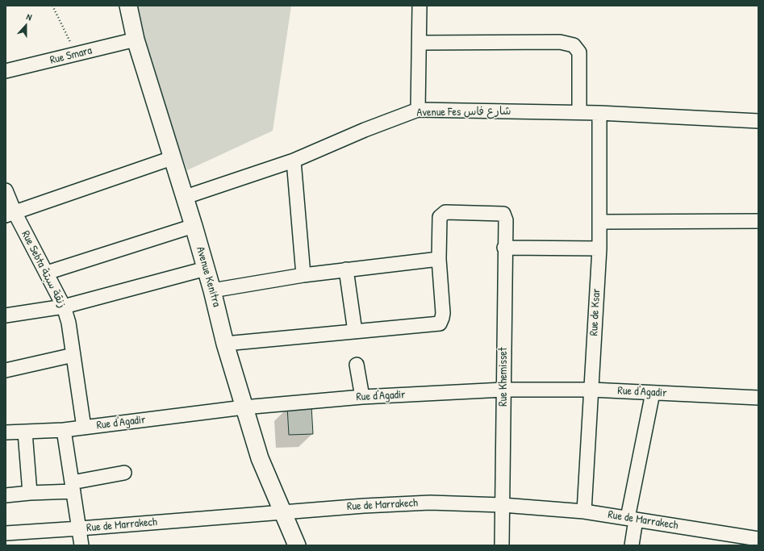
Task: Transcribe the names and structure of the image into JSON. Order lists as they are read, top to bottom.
{
  "streets": {
    "street": [
      "Rue Smara",
      "Avenue Fes شارع فاس",
      "Rue Sebta زنقة سبتة",
      "Avenue Kenitra",
      "Rue de Ksar",
      "Rue Khemisset",
      "Rue d'Agadir",
      "Rue de Marrakech"
    ]
  },
  "crossings": [
    ["Rue Smara", "Avenue Kenitra"],
    ["Avenue Fes شارع فاس", "Avenue Kenitra"],
    ["Avenue Fes شارع فاس", "Rue de Ksar"],
    ["Rue Sebta زنقة سبتة", "Rue d'Agadir"],
    ["Avenue Kenitra", "Rue d'Agadir"],
    ["Avenue Kenitra", "Rue de Marrakech"],
    ["Rue de Ksar", "Rue d'Agadir"],
    ["Rue de Ksar", "Rue de Marrakech"],
    ["Rue Khemisset", "Rue d'Agadir"],
    ["Rue Khemisset", "Rue de Marrakech"]
  ],
  "north": "top"
}
